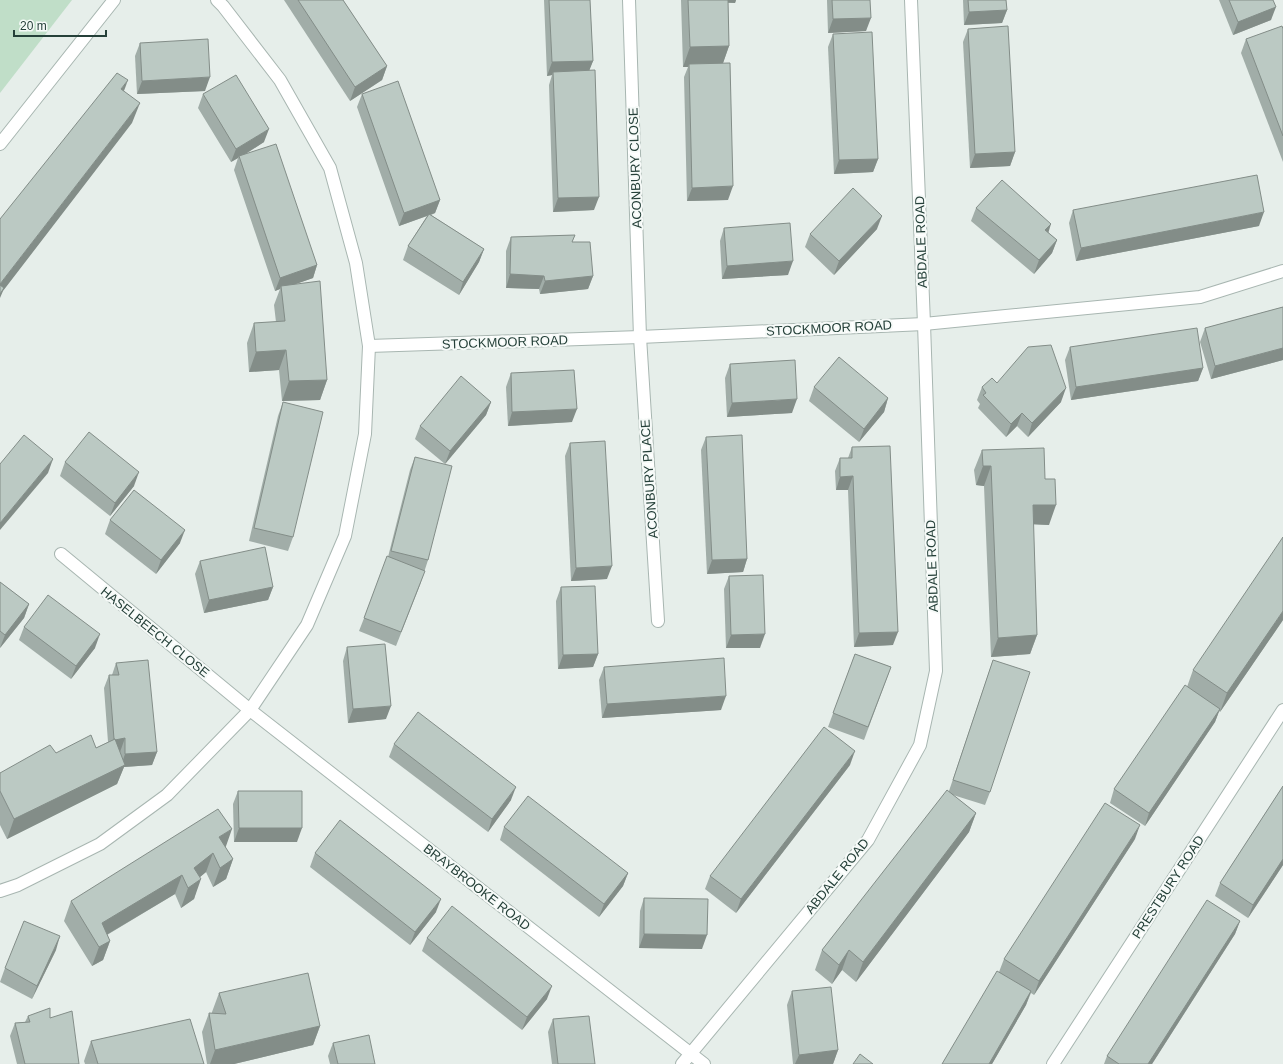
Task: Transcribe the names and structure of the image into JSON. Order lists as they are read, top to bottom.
{
  "streets": {
    "street": [
      "ACONBURY CLOSE",
      "ABDALE ROAD",
      "STOCKMOOR ROAD",
      "ACONBURY PLACE",
      "HASELBEECH CLOSE",
      "BRAYBROOKE ROAD",
      "PRESTBURY ROAD"
    ]
  },
  "crossings": [
    ["ACONBURY CLOSE", "STOCKMOOR ROAD"],
    ["ACONBURY CLOSE", "ACONBURY PLACE"],
    ["ABDALE ROAD", "STOCKMOOR ROAD"],
    ["ABDALE ROAD", "BRAYBROOKE ROAD"],
    ["STOCKMOOR ROAD", "ACONBURY PLACE"],
    ["HASELBEECH CLOSE", "BRAYBROOKE ROAD"]
  ],
  "scale_bar": "20 m"
}
